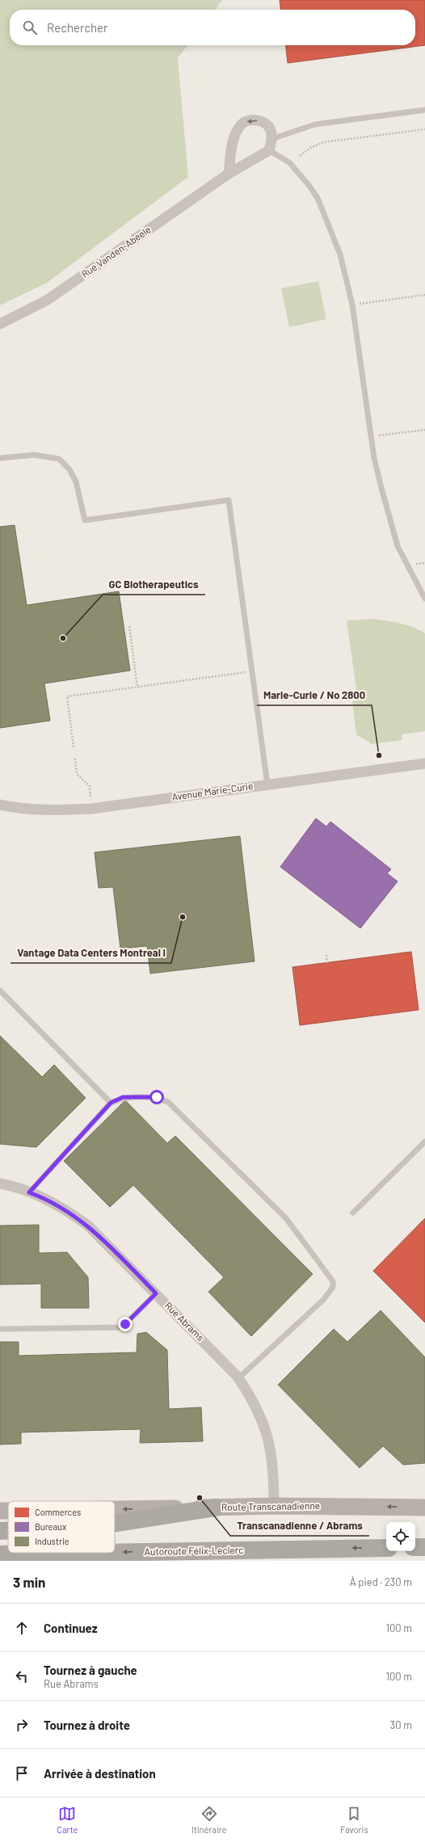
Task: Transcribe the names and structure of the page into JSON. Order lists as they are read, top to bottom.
{
  "streets": {
    "highway": ["Autoroute Félix-Leclerc"],
    "main road": ["Route Transcanadienne"],
    "street": ["Rue Vanden-Abeele", "Avenue Marie-Curie", "Rue Abrams"]
  },
  "crossings": [
    ["Rue Abrams", "Route Transcanadienne"]
  ],
  "one_way": ["Route Transcanadienne", "Autoroute Félix-Leclerc"],
  "places": [
    "GC Biotherapeutics",
    "Marie-Curie / No 2800",
    "Vantage Data Centers Montreal I",
    "Transcanadienne / Abrams"
  ],
  "legend": ["Commerces", "Bureaux", "Industrie"],
  "page": {
    "search": "Rechercher",
    "heading": ["3 min", "À pied · 230 m"],
    "list": [
      ["Continuez", "100 m"],
      ["Tournez à gauche", "Rue Abrams", "100 m"],
      ["Tournez à droite", "30 m"],
      "Arrivée à destination"
    ],
    "nav": ["Carte", "Itinéraire", "Favoris"]
  }
}
